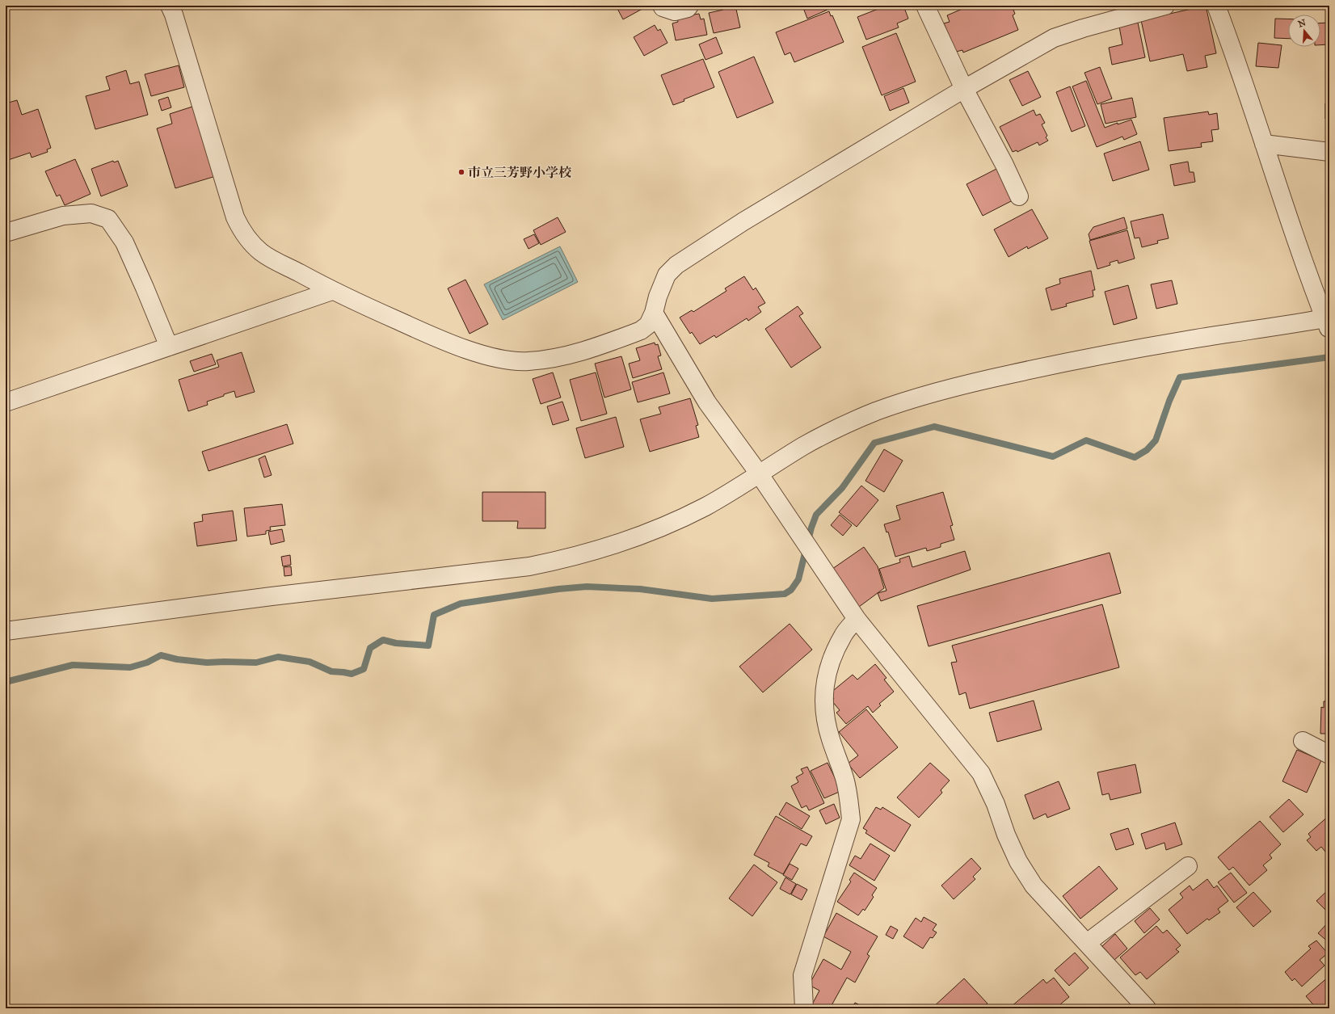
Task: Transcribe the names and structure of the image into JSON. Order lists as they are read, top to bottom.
{
  "places": ["市立三芳野小学校"],
  "north": "top"
}
